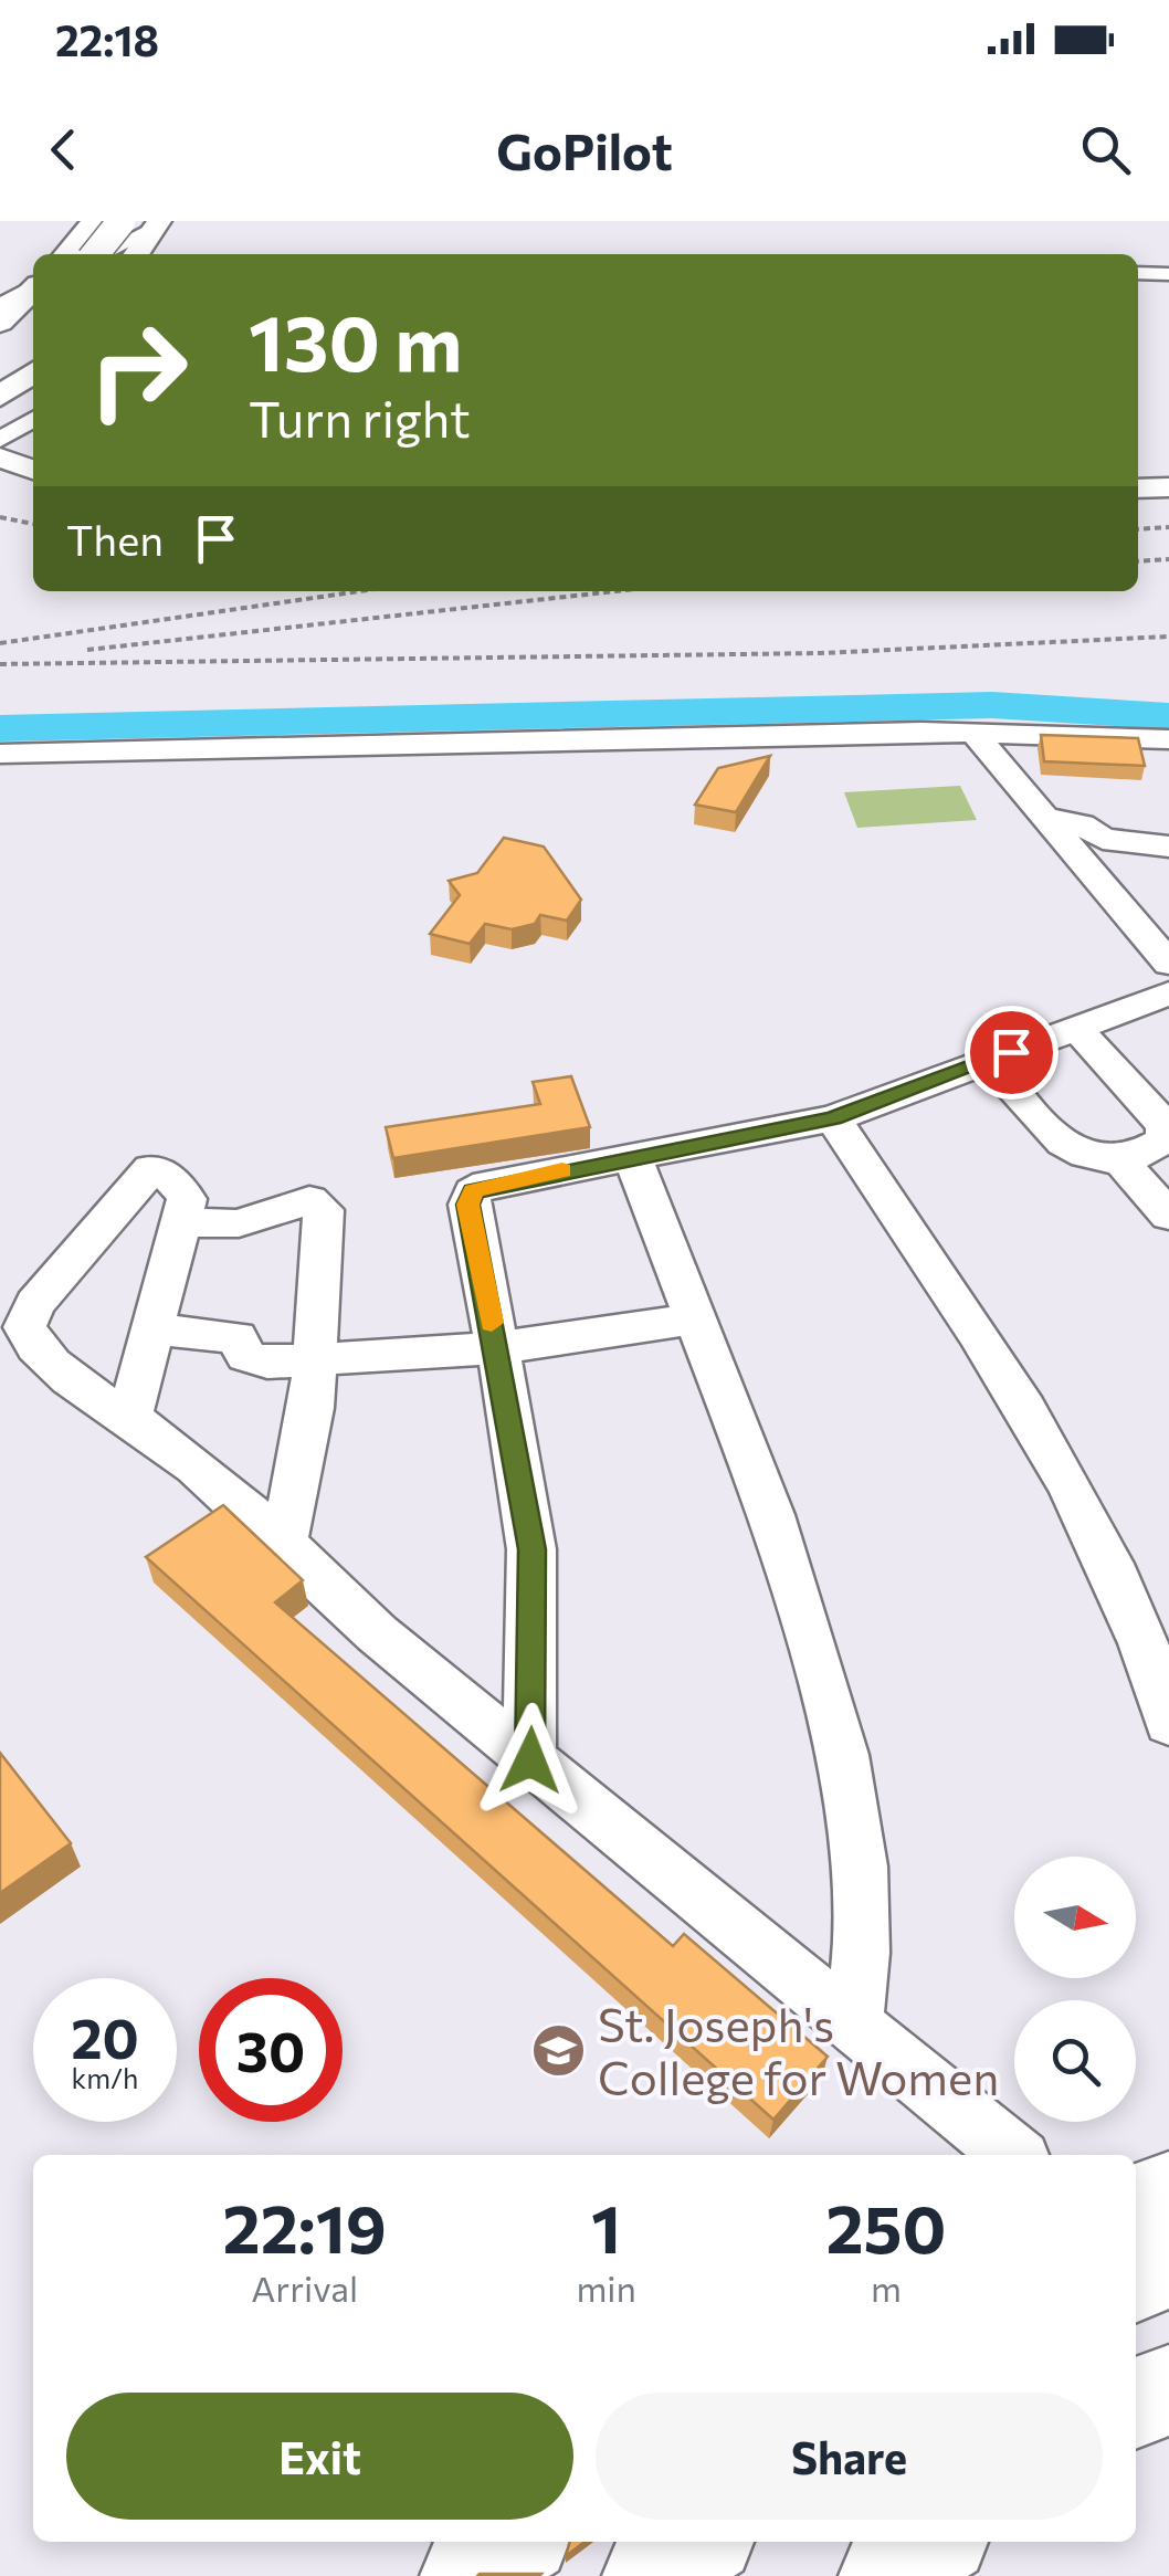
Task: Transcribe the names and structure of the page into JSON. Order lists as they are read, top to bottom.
{
  "places": {
    "school or university": ["St. Joseph's College for Women"]
  },
  "north": "right",
  "page": {
    "status": "22:18",
    "header": "GoPilot",
    "turn": ["130 m", "Turn right"],
    "then": "Then",
    "speed": "20 km/h",
    "limit": "30",
    "eta": [
      "22:19",
      "Arrival",
      "1",
      "min",
      "250",
      "m"
    ],
    "buttons": ["Exit", "Share"]
  }
}
